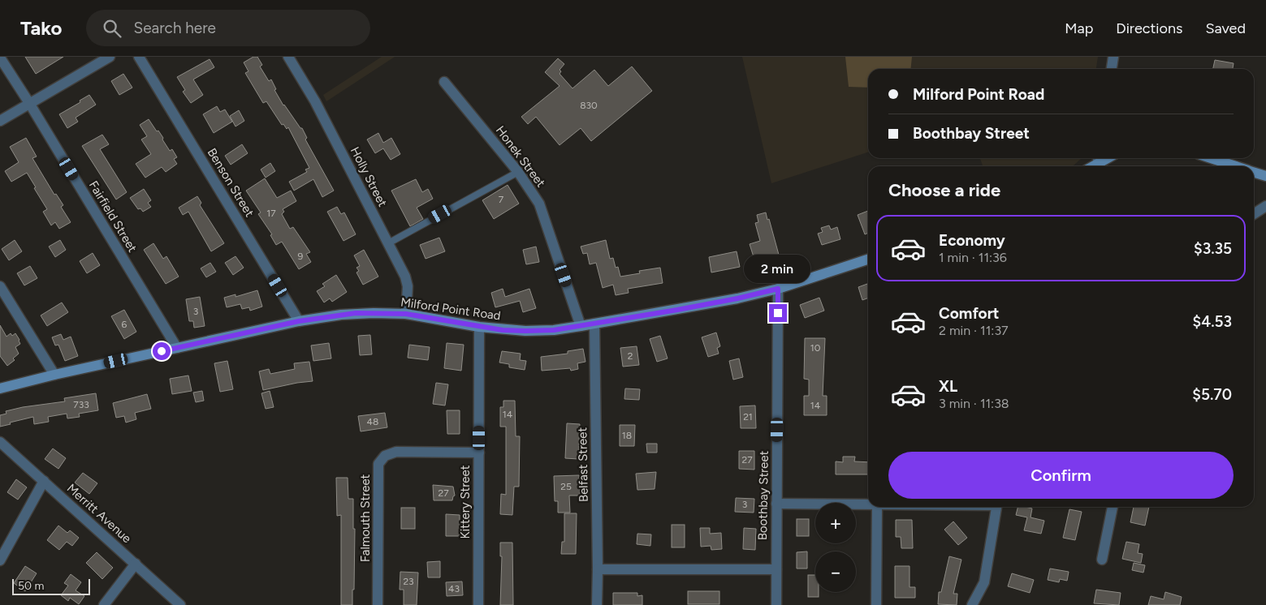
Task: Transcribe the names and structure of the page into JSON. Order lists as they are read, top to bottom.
{
  "streets": {
    "main road": ["Milford Point Road"],
    "street": [
      "Honek Street",
      "Holly Street",
      "Benson Street",
      "Fairfield Street",
      "Belfast Street",
      "Boothbay Street",
      "Kittery Street",
      "Merritt Avenue",
      "Falmouth Street"
    ]
  },
  "crossings": [
    ["Honek Street", "Milford Point Road"],
    ["Holly Street", "Milford Point Road"],
    ["Benson Street", "Milford Point Road"],
    ["Fairfield Street", "Milford Point Road"],
    ["Milford Point Road", "Belfast Street"],
    ["Milford Point Road", "Boothbay Street"],
    ["Milford Point Road", "Kittery Street"],
    ["Kittery Street", "Falmouth Street"]
  ],
  "house_numbers": [
    "830",
    "7",
    "17",
    "9",
    "3",
    "6",
    "10",
    "2",
    "733",
    "14",
    "14",
    "21",
    "48",
    "18",
    "27",
    "25",
    "27",
    "3",
    "23",
    "43"
  ],
  "scale_bar": "50 m",
  "page": {
    "header": "Tako",
    "search": "Search here",
    "nav": ["Map", "Directions", "Saved"],
    "banner": ["Milford Point Road", "Boothbay Street"],
    "heading": "Choose a ride",
    "list": [
      {
        "name": "Economy",
        "note": "1 min · 11:36",
        "value": "$3.35"
      },
      {
        "name": "Comfort",
        "note": "2 min · 11:37",
        "value": "$4.53"
      },
      {
        "name": "XL",
        "note": "3 min · 11:38",
        "value": "$5.70"
      }
    ],
    "bubble": "2 min",
    "buttons": "Confirm",
    "map_buttons": ["+", "−"],
    "scale": "50 m"
  }
}
